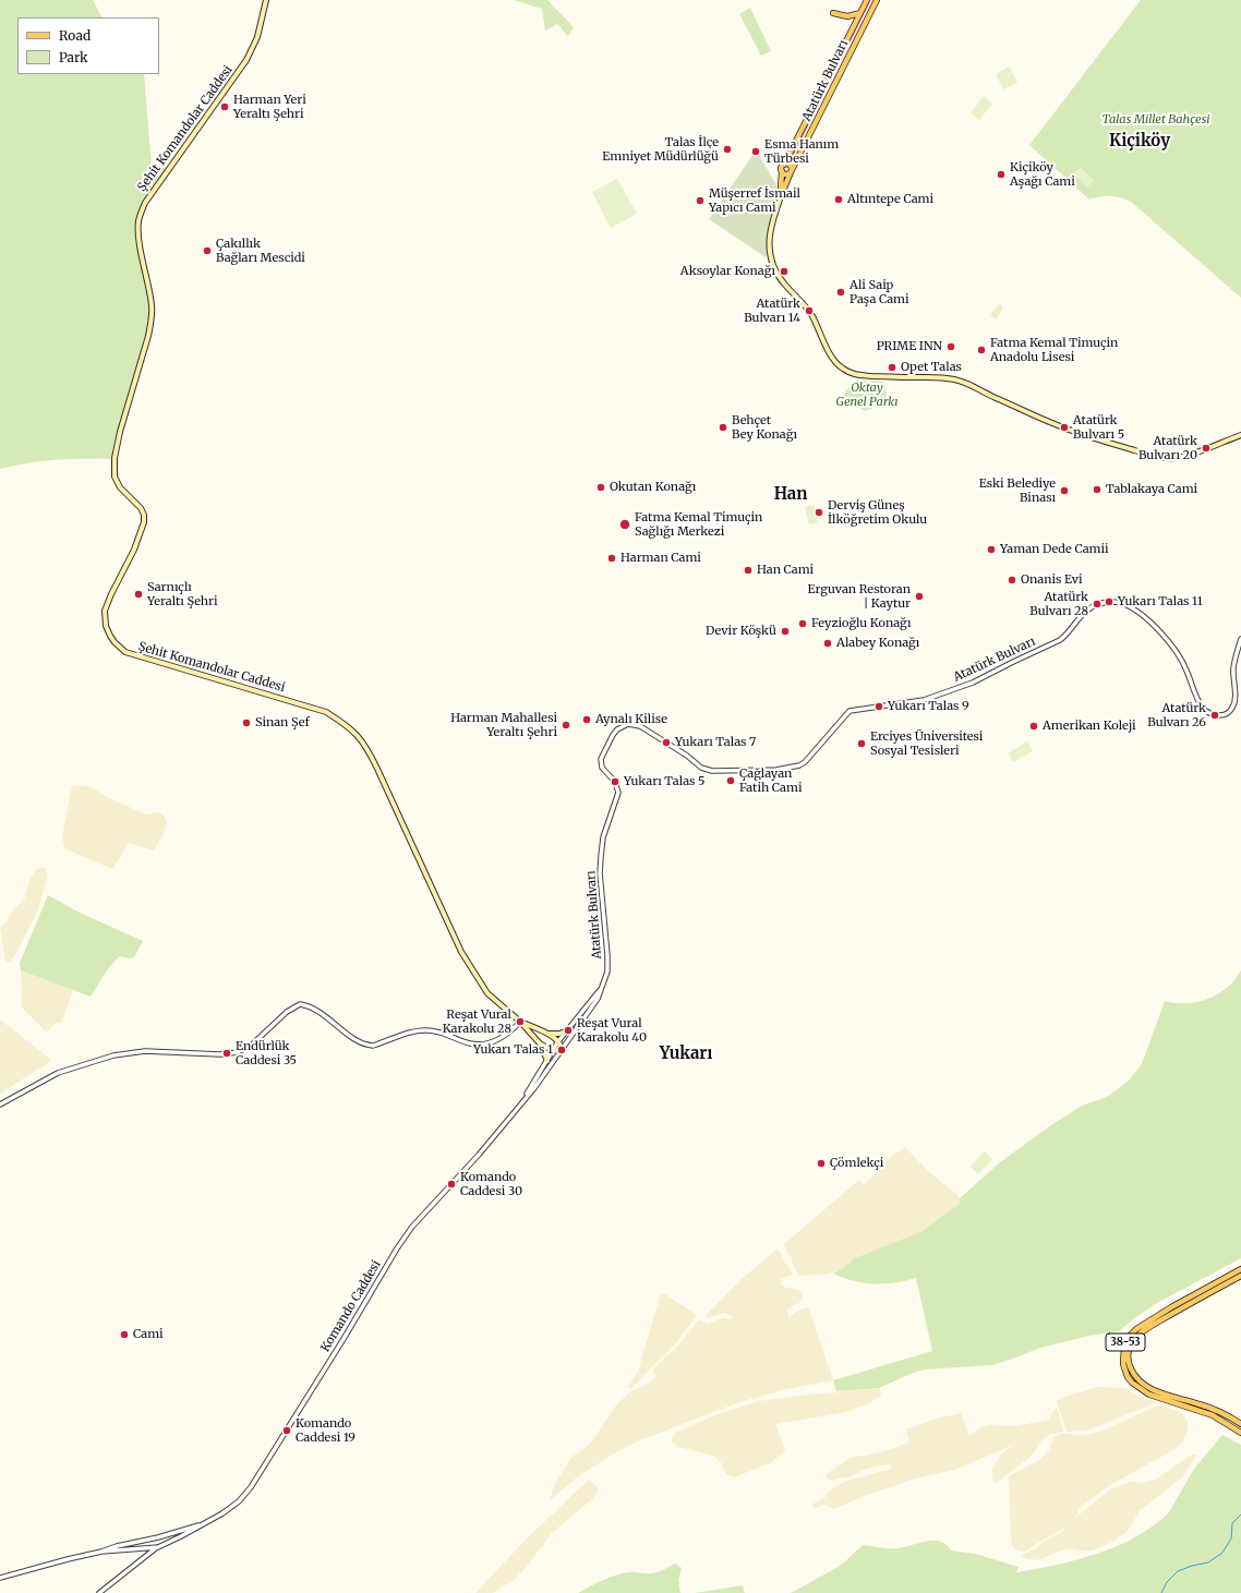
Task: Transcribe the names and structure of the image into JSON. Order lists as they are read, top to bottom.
{
  "streets": {
    "main road": ["Atatürk Bulvarı", "Şehit Komandolar Caddesi", "38-53"],
    "street": ["Komando Caddesi"]
  },
  "districts": ["Kiçiköy", "Han", "Yukarı"],
  "parks": ["Talas Millet Bahçesi", "Oktay Genel Parkı"],
  "places": [
    "Harman Yeri Yeraltı Şehri",
    "Talas İlçe Emniyet Müdürlüğü",
    "Esma Hanım Türbesi",
    "Kiçiköy Aşağı Cami",
    "Altıntepe Cami",
    "Müşerref İsmail Yapıcı Cami",
    "Çakıllık Bağları Mescidi",
    "Aksoylar Konağı",
    "Ali Saip Paşa Cami",
    "Atatürk Bulvarı 14",
    "PRIME INN",
    "Fatma Kemal Timuçin Anadolu Lisesi",
    "Opet Talas",
    "Behçet Bey Konağı",
    "Atatürk Bulvarı 5",
    "Atatürk Bulvarı 20",
    "Okutan Konağı",
    "Tablakaya Cami",
    "Eski Belediye Binası",
    "Derviş Güneş İlköğretim Okulu",
    "Fatma Kemal Timuçin Sağlığı Merkezi",
    "Yaman Dede Camii",
    "Harman Cami",
    "Han Cami",
    "Onanis Evi",
    "Sarnıçlı Yeraltı Şehri",
    "Erguvan Restoran | Kaytur",
    "Yukarı Talas 11",
    "Atatürk Bulvarı 28",
    "Feyzioğlu Konağı",
    "Devir Köşkü",
    "Alabey Konağı",
    "Yukarı Talas 9",
    "Atatürk Bulvarı 26",
    "Aynalı Kilise",
    "Sinan Şef",
    "Harman Mahallesi Yeraltı Şehri",
    "Amerikan Koleji",
    "Yukarı Talas 7",
    "Erciyes Üniversitesi Sosyal Tesisleri",
    "Çağlayan Fatih Cami",
    "Yukarı Talas 5",
    "Reşat Vural Karakolu 28",
    "Reşat Vural Karakolu 40",
    "Yukarı Talas 1",
    "Endürlük Caddesi 35",
    "Çömlekçi",
    "Komando Caddesi 30",
    "Cami",
    "Komando Caddesi 19"
  ],
  "legend": ["Road", "Park"]
}
